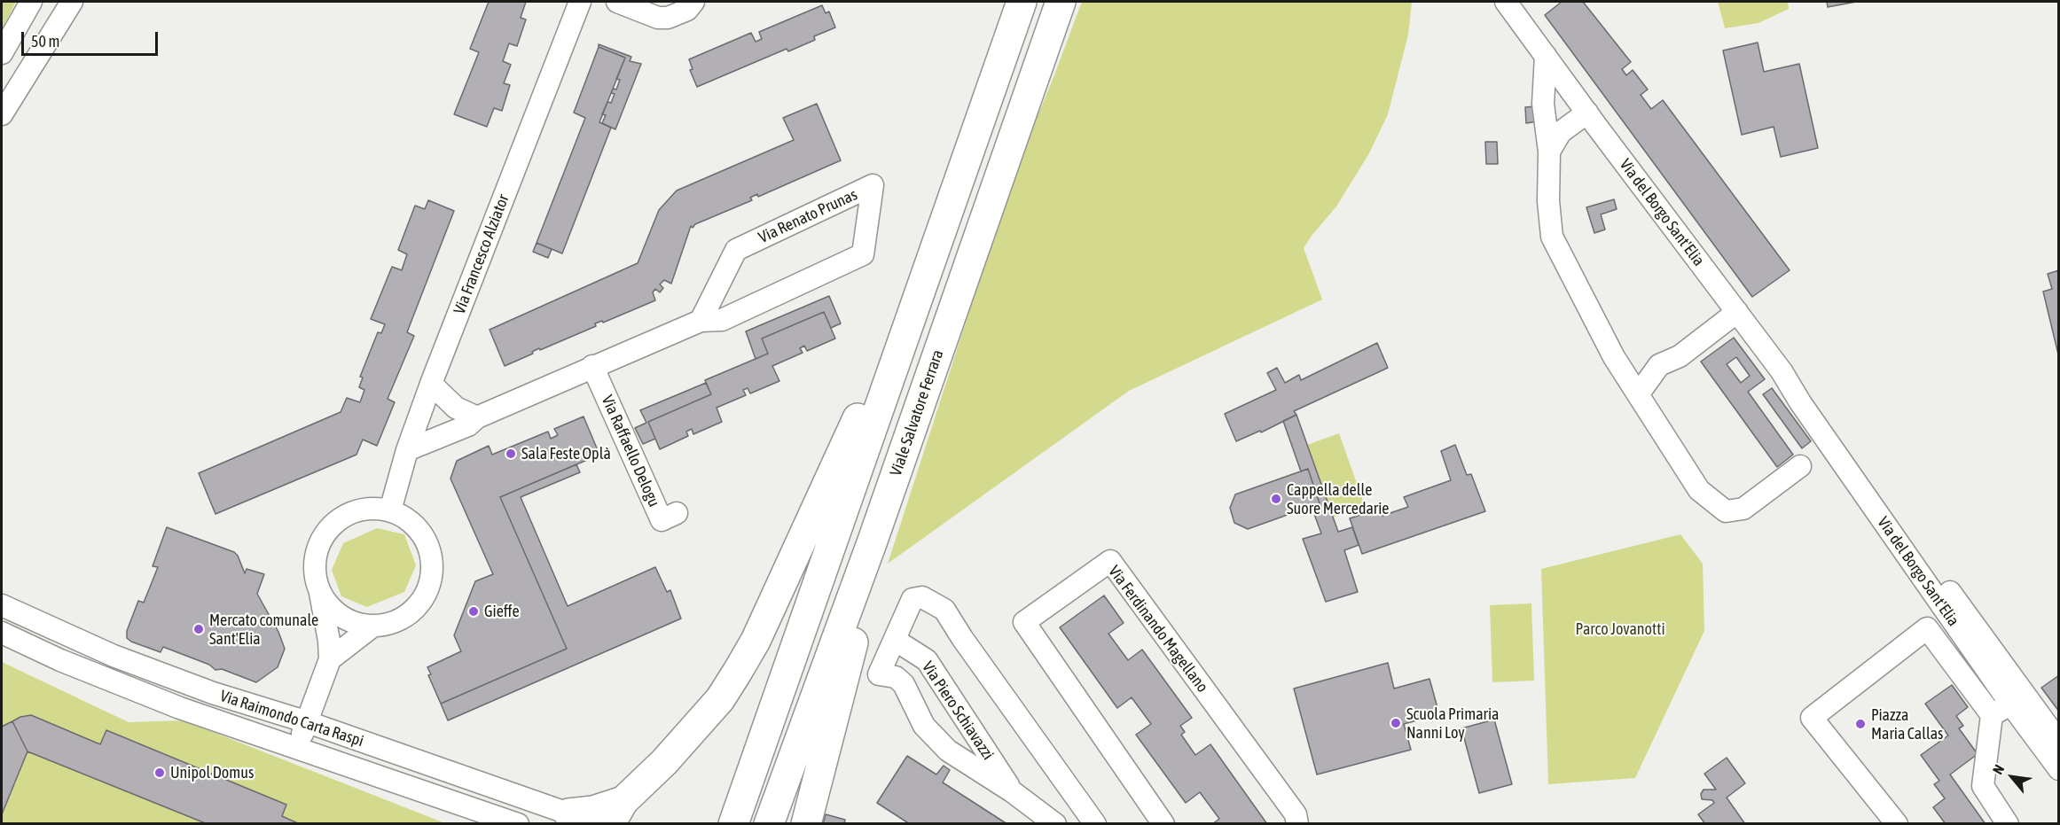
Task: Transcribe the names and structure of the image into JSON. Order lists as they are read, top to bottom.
{
  "streets": {
    "highway": ["Viale Salvatore Ferrara"],
    "street": [
      "Via del Borgo Sant'Elia",
      "Via Renato Prunas",
      "Via Francesco Alziator",
      "Via Raffaello Delogu",
      "Via Ferdinando Magellano",
      "Via Piero Schiavazzi",
      "Via Raimondo Carta Raspi"
    ]
  },
  "crossings": [
    ["Via Renato Prunas", "Via Francesco Alziator"],
    ["Via Renato Prunas", "Via Raffaello Delogu"]
  ],
  "parks": ["Parco Jovanotti"],
  "places": [
    "Sala Feste Oplà",
    "Cappella delle Suore Mercedarie",
    "Gieffe",
    "Mercato comunale Sant'Elia",
    "Scuola Primaria Nanni Loy",
    "Piazza Maria Callas",
    "Unipol Domus"
  ],
  "scale_bar": "50 m",
  "north": "top left"
}
